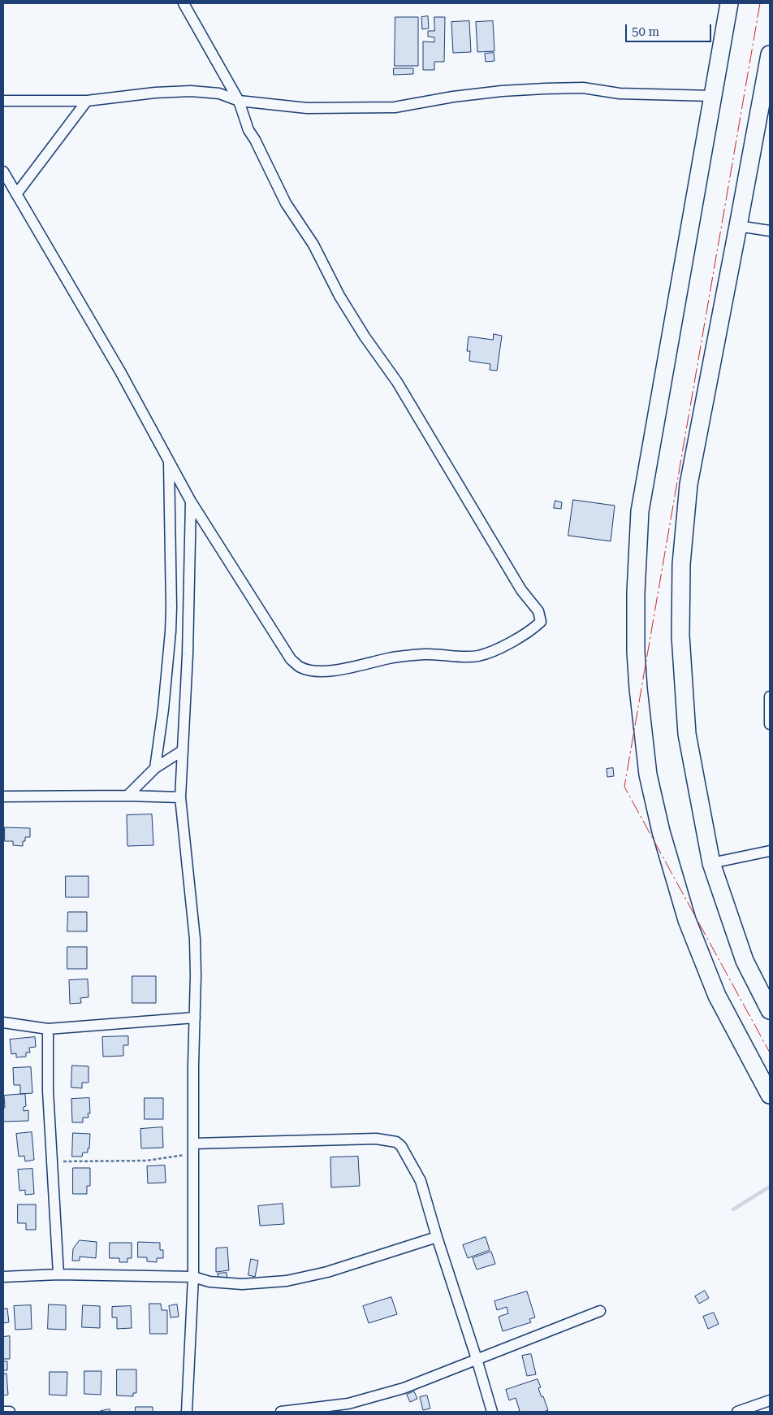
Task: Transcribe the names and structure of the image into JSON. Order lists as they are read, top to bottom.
{
  "scale_bar": "50 m"
}
